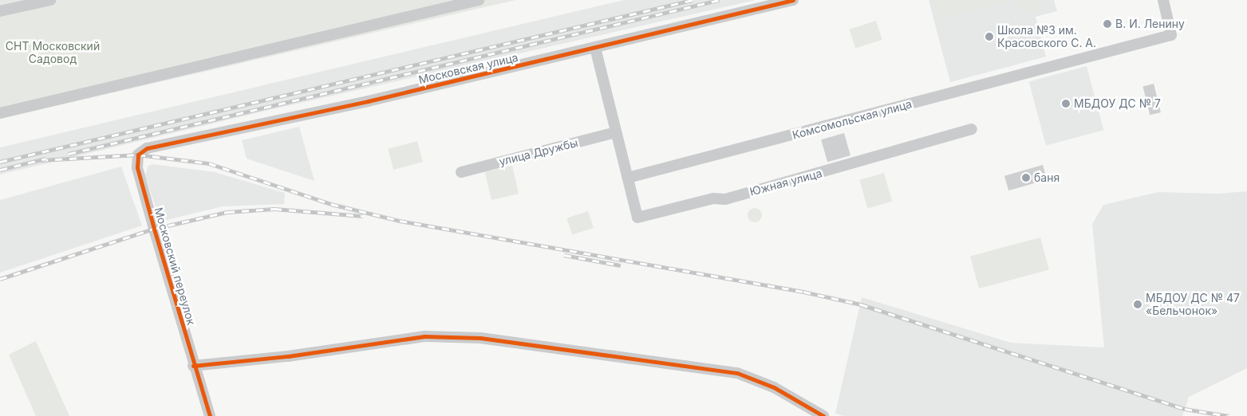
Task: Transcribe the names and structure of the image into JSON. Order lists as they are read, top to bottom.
{
  "streets": {
    "street": [
      "Московская улица",
      "Комсомольская улица",
      "улица Дружбы",
      "Южная улица",
      "Московский переулок"
    ]
  },
  "crossings": [
    ["Московская улица", "Московский переулок"],
    ["Комсомольская улица", "Южная улица"]
  ],
  "parks": ["СНТ Московский Садовод"],
  "places": [
    "В. И. Ленину",
    "Школа №3 им. Красовского С. А.",
    "МБДОУ ДС № 7",
    "баня",
    "МБДОУ ДС № 47 «Бельчонок»"
  ]
}
